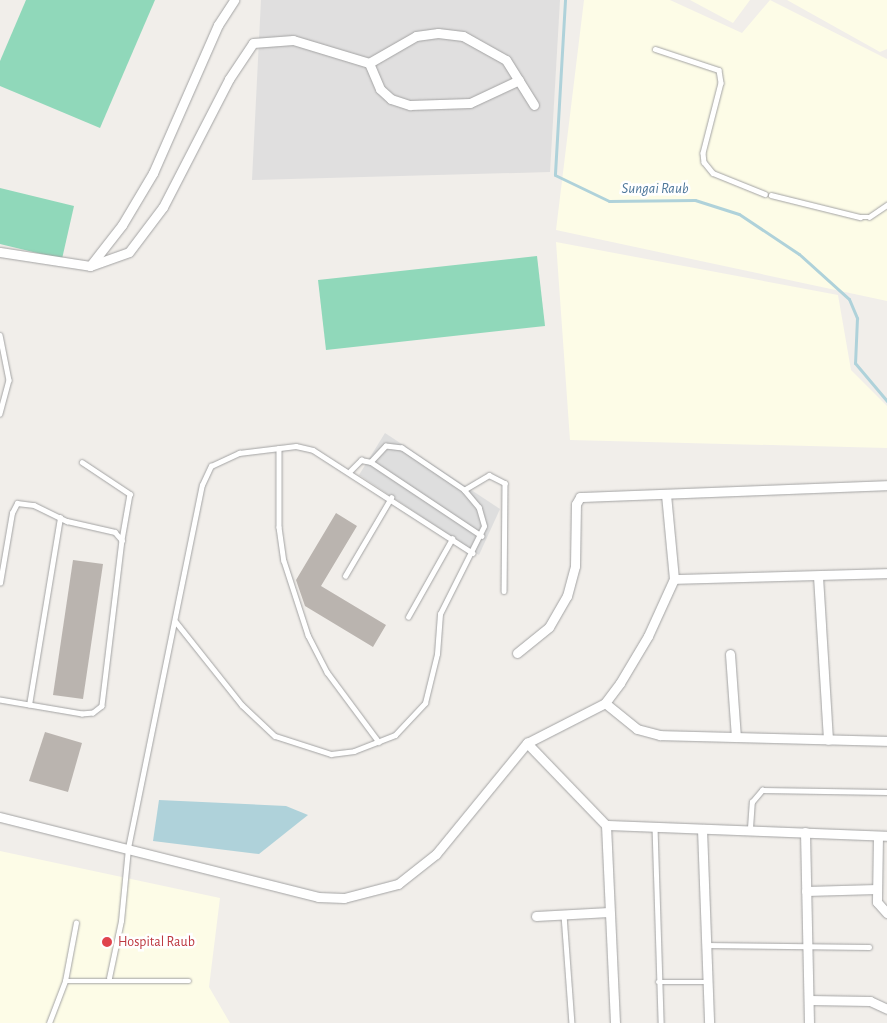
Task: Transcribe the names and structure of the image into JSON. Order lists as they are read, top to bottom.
{
  "water": ["Sungai Raub"],
  "places": ["Hospital Raub"]
}
